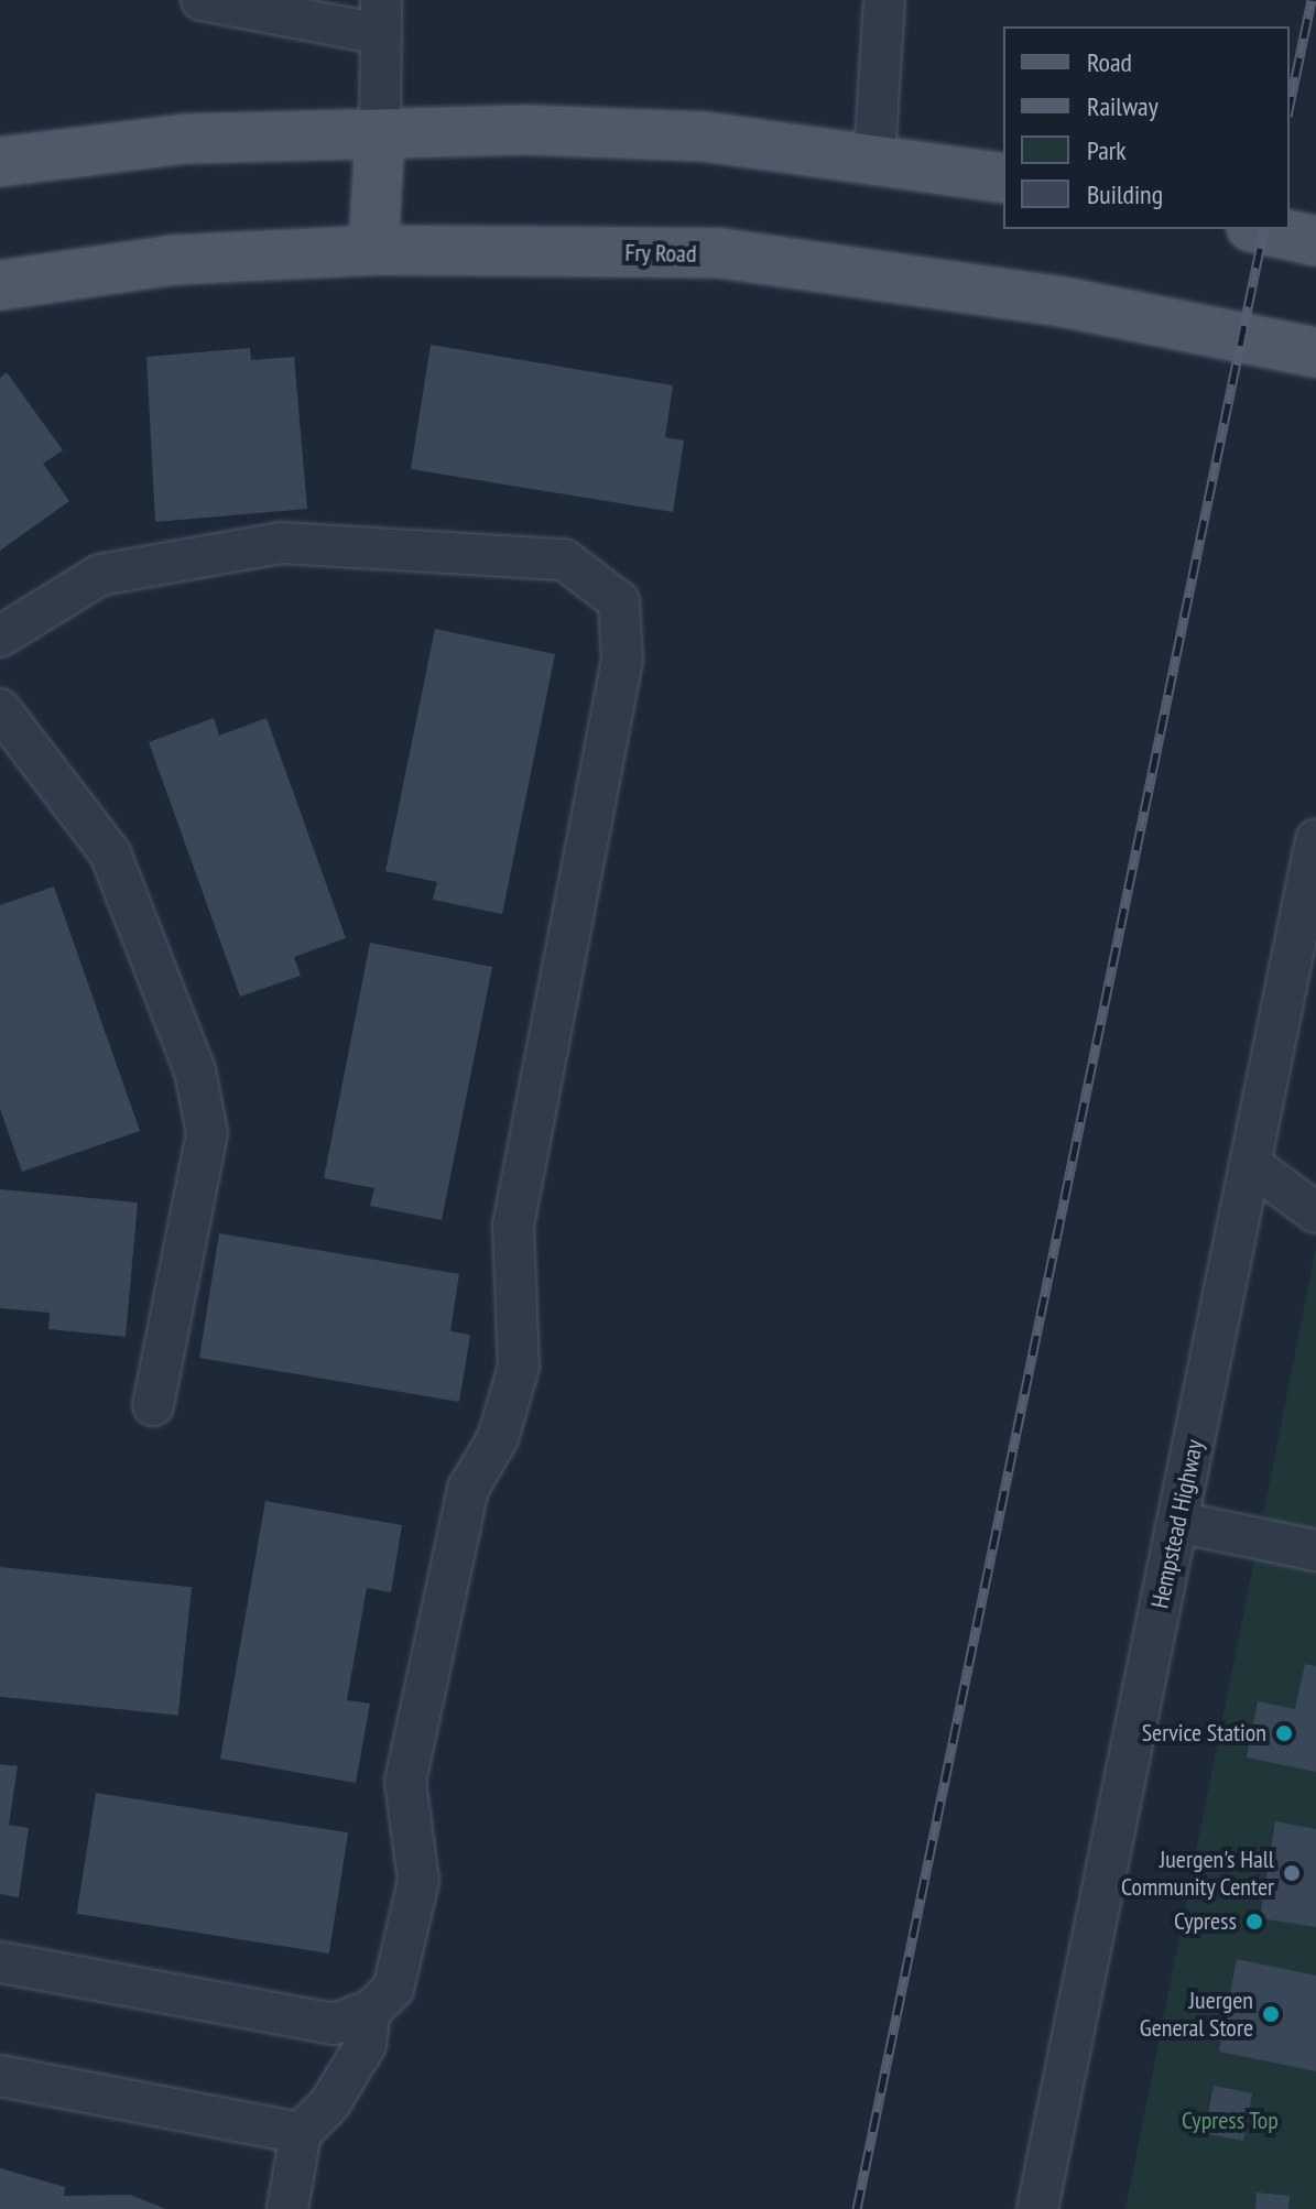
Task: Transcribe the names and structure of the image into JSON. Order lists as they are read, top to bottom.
{
  "streets": {
    "main road": ["Fry Road"],
    "street": ["Hempstead Highway"]
  },
  "parks": ["Cypress Top"],
  "places": [
    "Service Station",
    "Juergen's Hall Community Center",
    "Cypress",
    "Juergen General Store"
  ],
  "legend": [
    "Road",
    "Railway",
    "Park",
    "Building"
  ]
}
